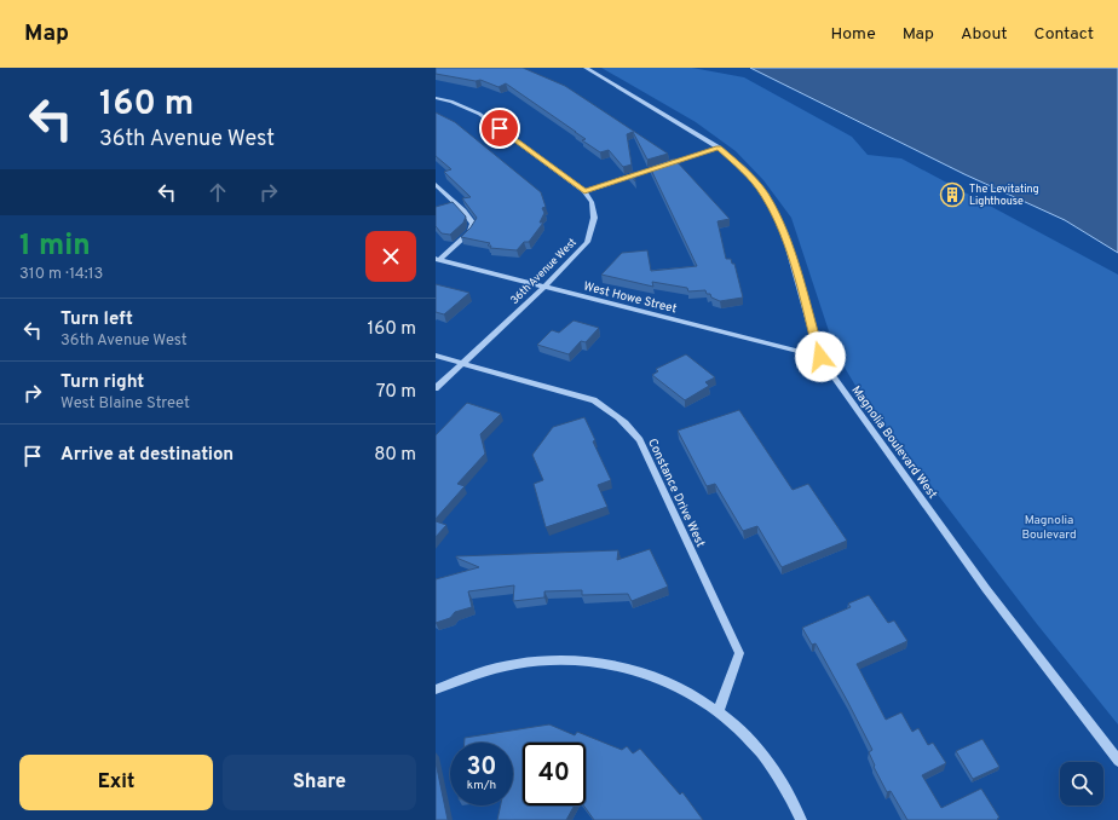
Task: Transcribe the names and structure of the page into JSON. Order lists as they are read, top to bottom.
{
  "streets": {
    "street": [
      "36th Avenue West",
      "West Howe Street",
      "Magnolia Boulevard West",
      "Constance Drive West"
    ]
  },
  "crossings": [
    ["36th Avenue West", "West Howe Street"],
    ["36th Avenue West", "Constance Drive West"],
    ["West Howe Street", "Magnolia Boulevard West"]
  ],
  "parks": ["Magnolia Boulevard"],
  "places": {
    "building": ["The Levitating Lighthouse"]
  },
  "page": {
    "header": "Map",
    "nav": [
      "Home",
      "Map",
      "About",
      "Contact"
    ],
    "turn": ["160 m", "36th Avenue West"],
    "heading": ["1 min", "310 m · 14:13"],
    "list": [
      {
        "name": "Turn left",
        "note": "36th Avenue West",
        "value": "160 m"
      },
      {
        "name": "Turn right",
        "note": "West Blaine Street",
        "value": "70 m"
      },
      {
        "name": "Arrive at destination",
        "value": "80 m"
      }
    ],
    "speed": "30 km/h",
    "limit": "40",
    "buttons": ["Exit", "Share"]
  }
}
